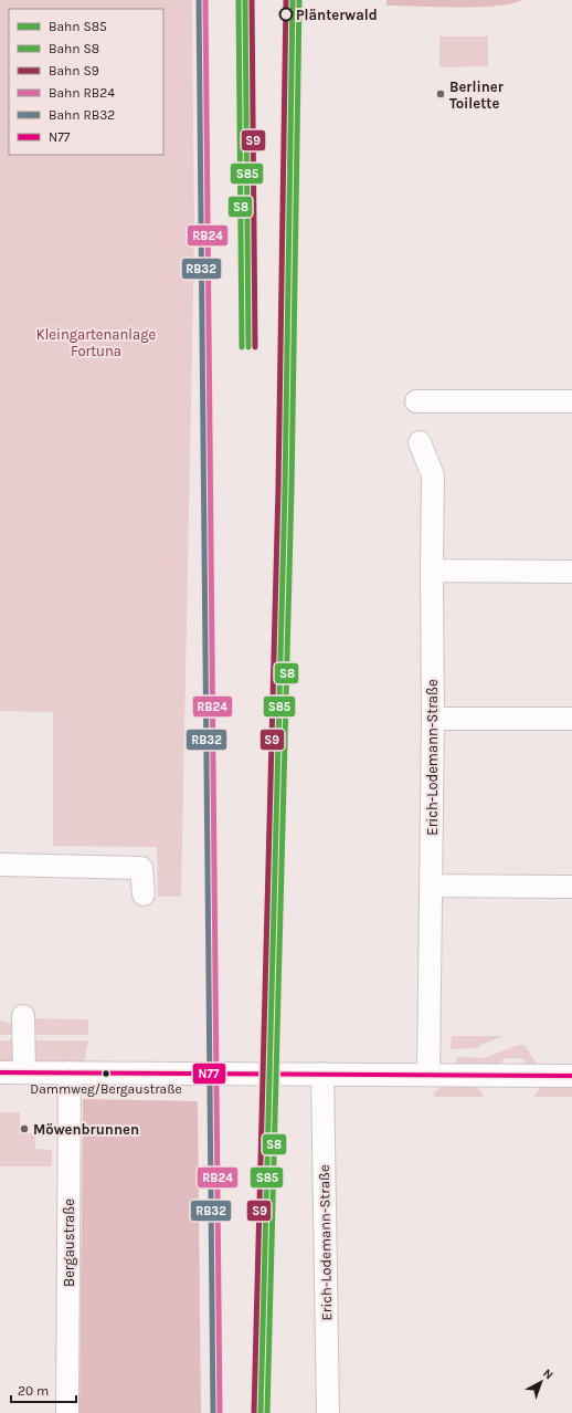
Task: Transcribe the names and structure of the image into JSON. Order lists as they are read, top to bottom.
{
  "streets": {
    "street": ["Erich-Lodemann-Straße", "Bergaustraße"]
  },
  "parks": ["Kleingartenanlage Fortuna"],
  "places": [
    "Plänterwald",
    "Berliner Toilette",
    "Dammweg/Bergaustraße",
    "Möwenbrunnen"
  ],
  "lines": [
    "rail line S85",
    "rail line S8",
    "rail line S9",
    "rail line RB24",
    "rail line RB32",
    "transit line N77"
  ],
  "legend": [
    "Bahn S85",
    "Bahn S8",
    "Bahn S9",
    "Bahn RB24",
    "Bahn RB32",
    "N77"
  ],
  "scale_bar": "20 m",
  "north": "top right"
}
